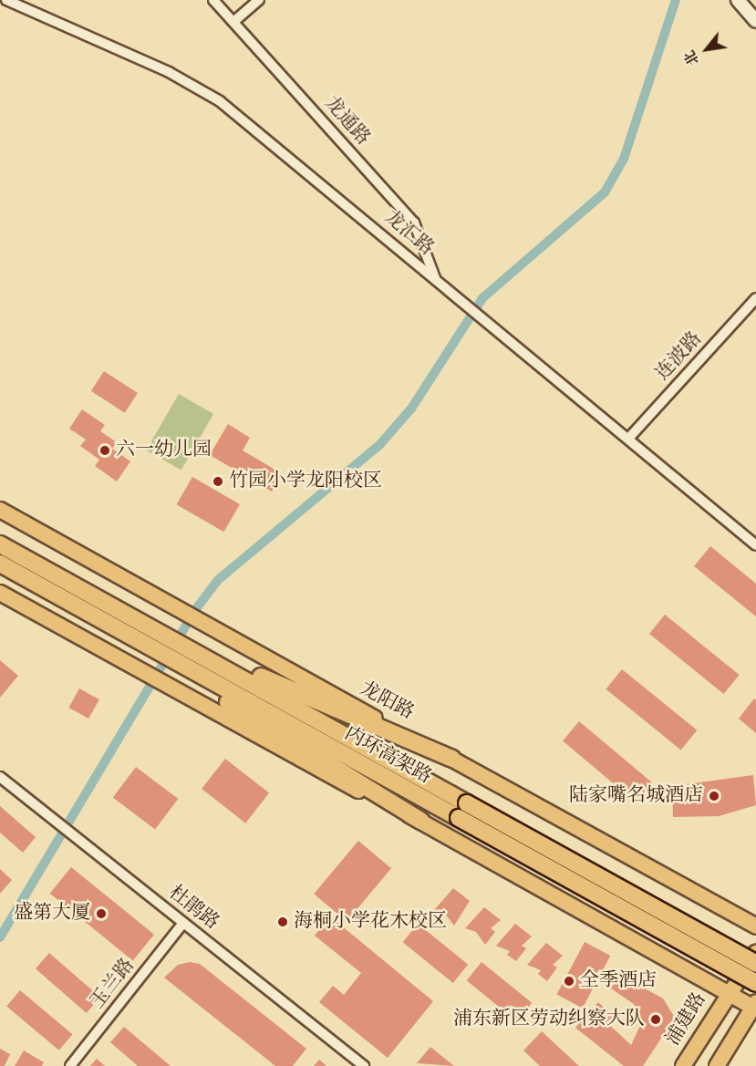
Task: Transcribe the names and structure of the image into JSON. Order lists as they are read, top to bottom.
{
  "streets": {
    "highway": ["内环高架路"],
    "main road": ["龙阳路", "浦建路"],
    "street": [
      "龙通路",
      "龙汇路",
      "连波路",
      "杜鹃路",
      "玉兰路"
    ]
  },
  "crossings": [
    ["龙通路", "龙汇路"],
    ["龙汇路", "连波路"],
    ["杜鹃路", "玉兰路"]
  ],
  "places": [
    "六一幼儿园",
    "竹园小学龙阳校区",
    "陆家嘴名城酒店",
    "盛第大厦",
    "海桐小学花木校区",
    "全季酒店",
    "浦东新区劳动纠察大队"
  ],
  "north": "bottom left"
}
